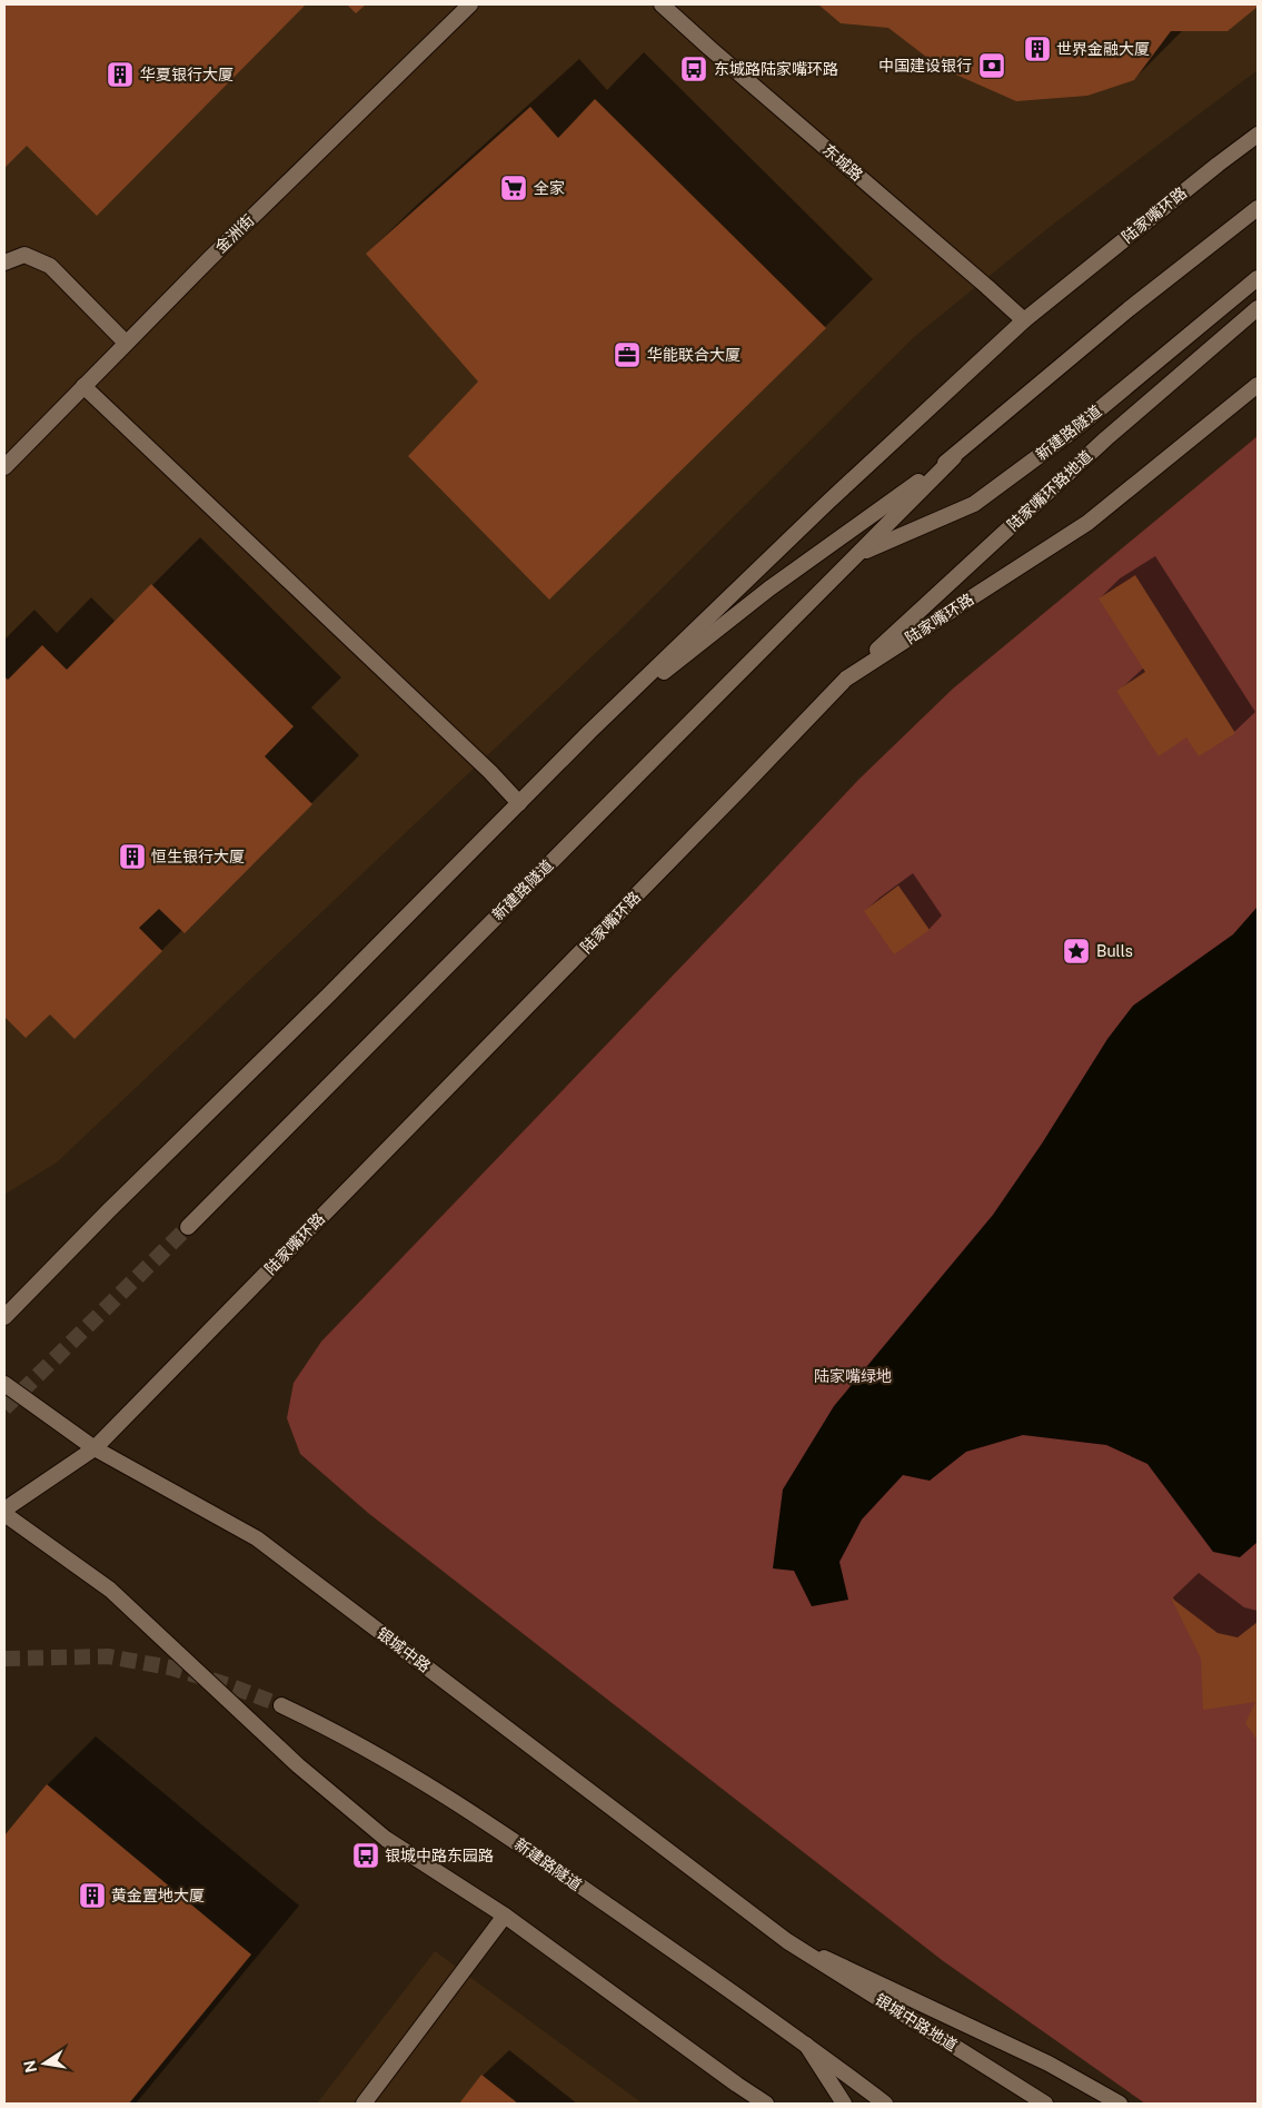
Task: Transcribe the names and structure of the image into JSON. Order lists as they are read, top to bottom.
{
  "streets": {
    "main road": [
      "东城路",
      "陆家嘴环路",
      "金洲街",
      "新建路隧道",
      "陆家嘴环路地道",
      "银城中路",
      "银城中路地道"
    ]
  },
  "crossings": [
    ["东城路", "陆家嘴环路"],
    ["陆家嘴环路", "新建路隧道"],
    ["陆家嘴环路", "陆家嘴环路地道"],
    ["陆家嘴环路", "银城中路"],
    ["银城中路", "银城中路地道"]
  ],
  "parks": ["陆家嘴绿地"],
  "places": {
    "building": [
      "世界金融大厦",
      "华夏银行大厦",
      "恒生银行大厦",
      "黄金置地大厦"
    ],
    "bank": ["中国建设银行"],
    "bus stop": ["东城路陆家嘴环路", "银城中路东园路"],
    "supermarket": ["全家"],
    "office": ["华能联合大厦"],
    "place": ["Bulls"]
  },
  "north": "left"
}
